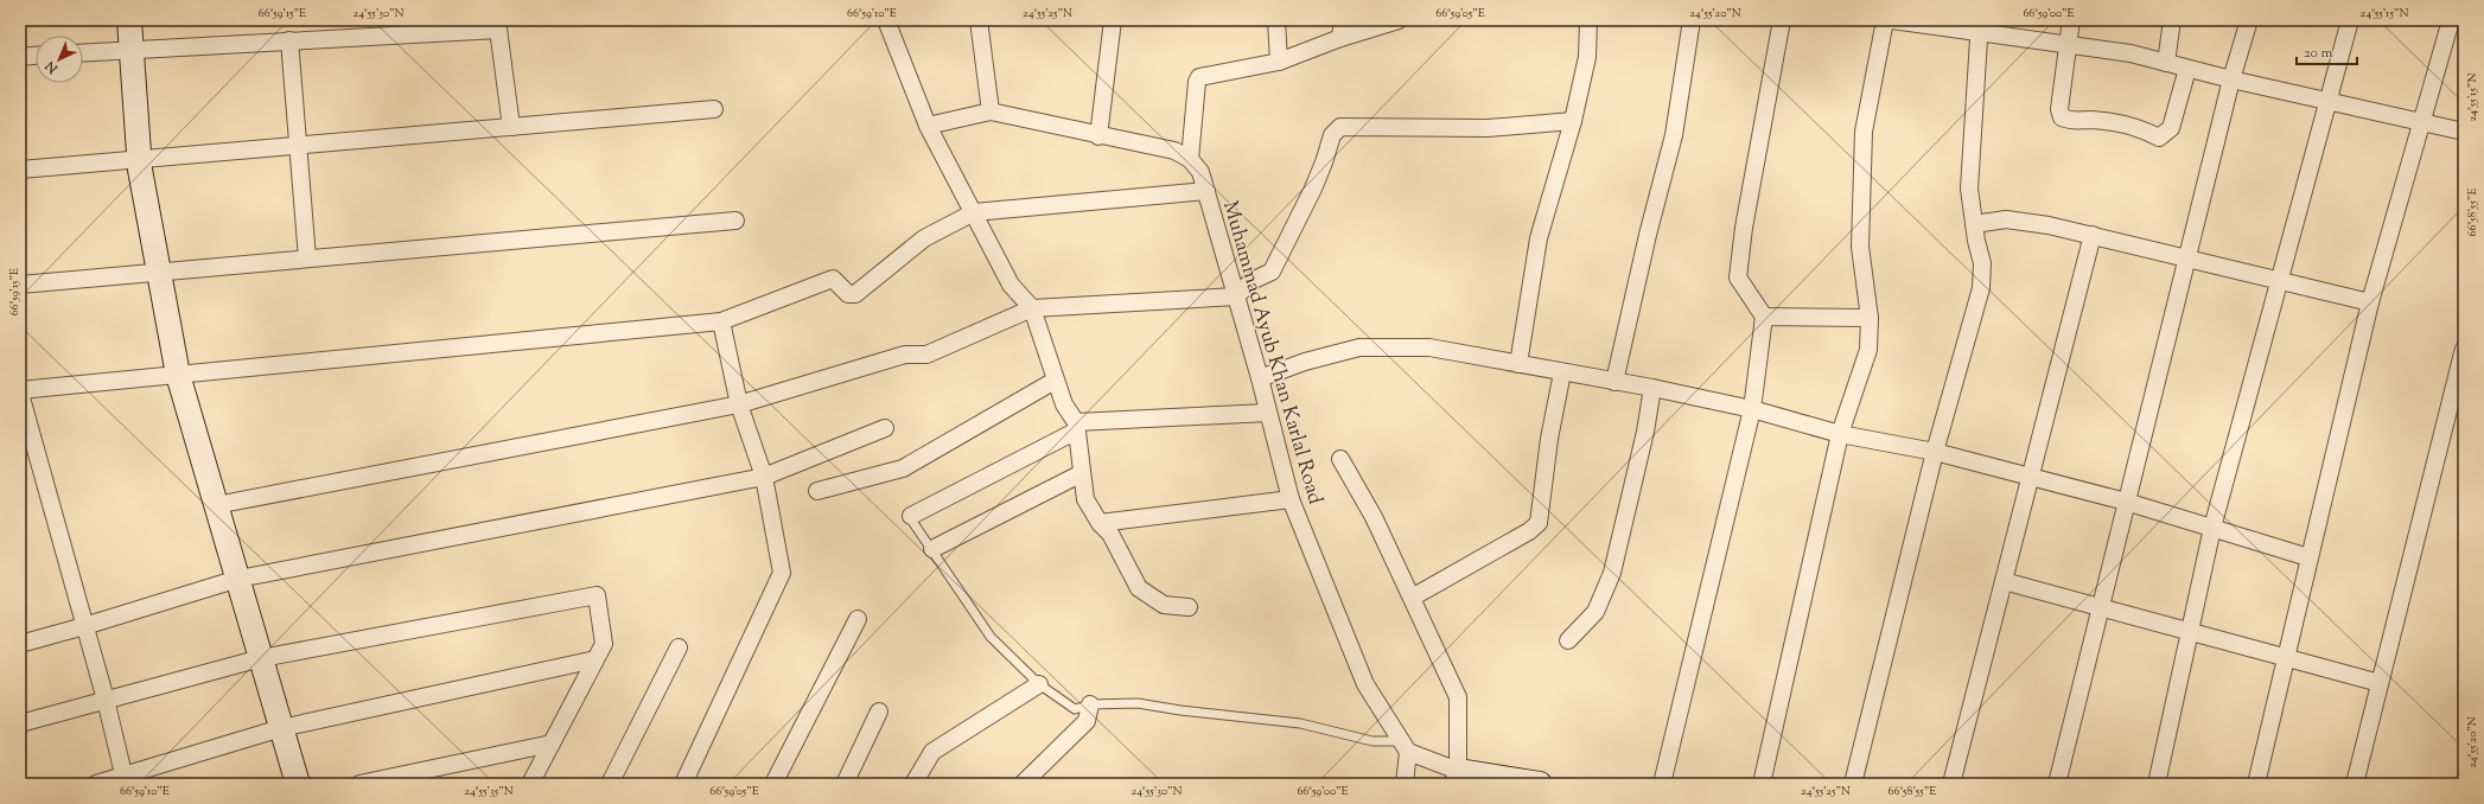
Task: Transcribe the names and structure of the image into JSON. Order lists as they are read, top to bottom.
{
  "streets": {
    "street": ["Muhammad Ayub Khan Karlal Road"]
  },
  "scale_bar": "20 m",
  "north": "bottom left",
  "coordinates": [
    "66°59'15\"E",
    "24°55'30\"N",
    "66°59'10\"E",
    "24°55'25\"N",
    "66°59'05\"E",
    "24°55'20\"N",
    "66°59'00\"E",
    "24°55'15\"N",
    "66°58'55\"E",
    "24°55'35\"N"
  ]
}
